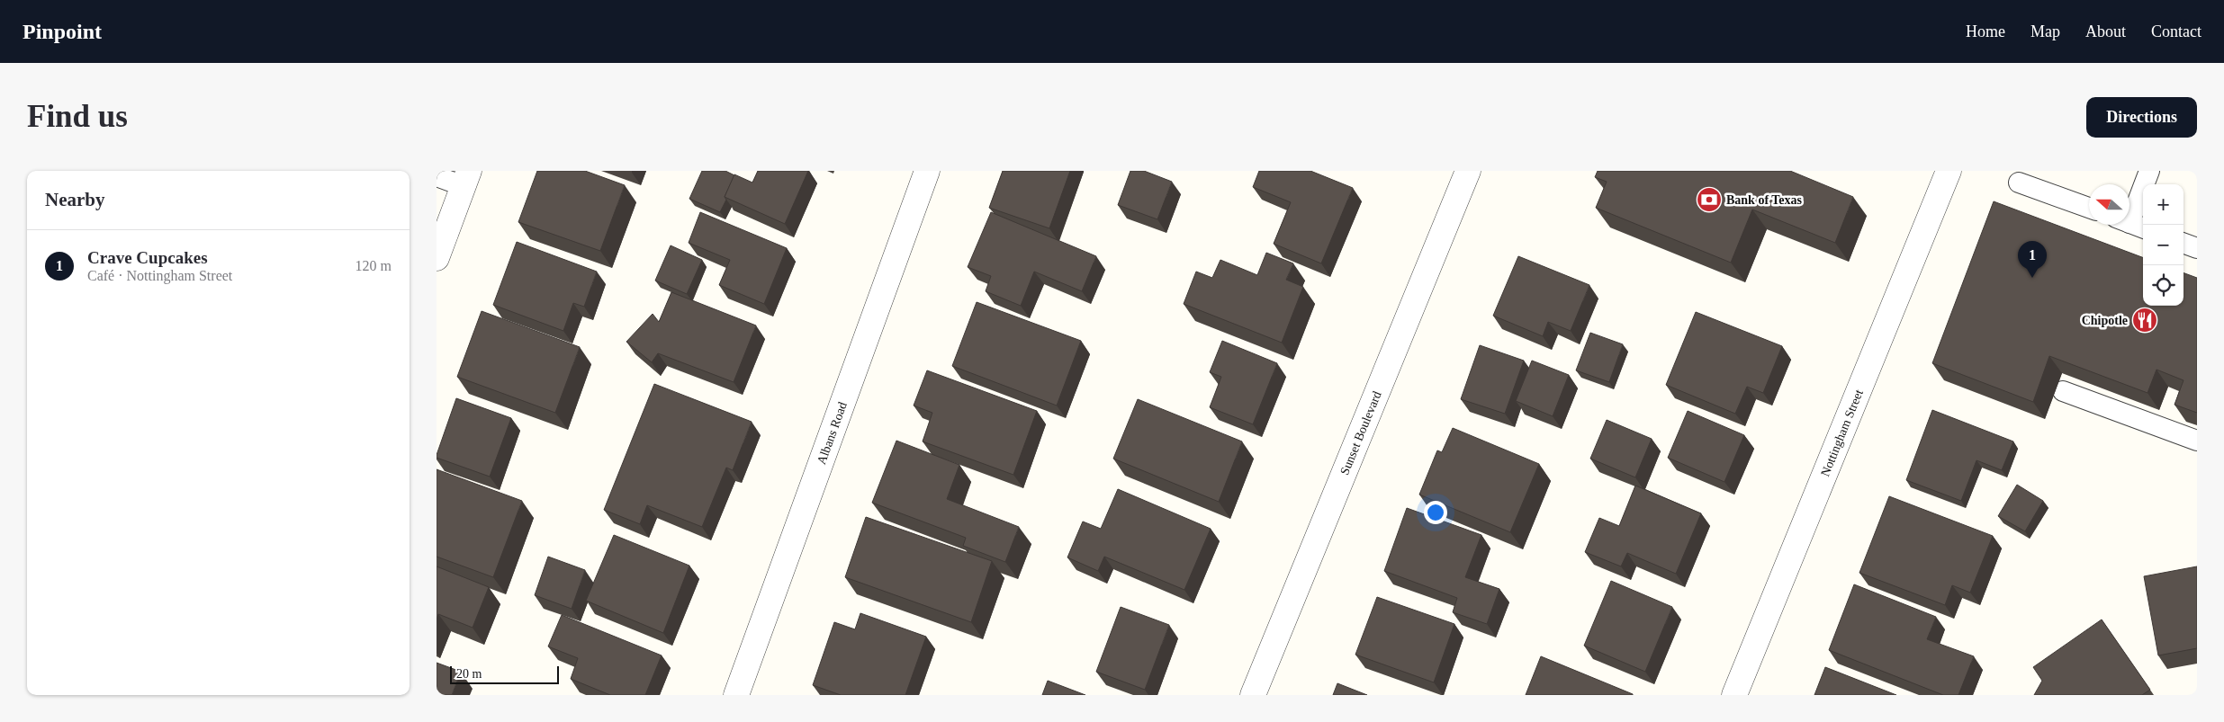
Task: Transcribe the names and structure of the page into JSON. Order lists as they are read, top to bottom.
{
  "streets": {
    "street": ["Albans Road", "Sunset Boulevard", "Nottingham Street"]
  },
  "places": {
    "bank": ["Bank of Texas"],
    "restaurant": ["Chipotle"]
  },
  "scale_bar": "20 m",
  "north": "left",
  "page": {
    "header": "Pinpoint",
    "nav": [
      "Home",
      "Map",
      "About",
      "Contact"
    ],
    "buttons": "Directions",
    "title": "Find us",
    "heading": "Nearby",
    "map_buttons": ["+", "−"],
    "list": [
      {
        "mark": "1",
        "name": "Crave Cupcakes",
        "note": "Café · Nottingham Street",
        "value": "120 m"
      }
    ],
    "pins": "1",
    "scale": "20 m"
  }
}
